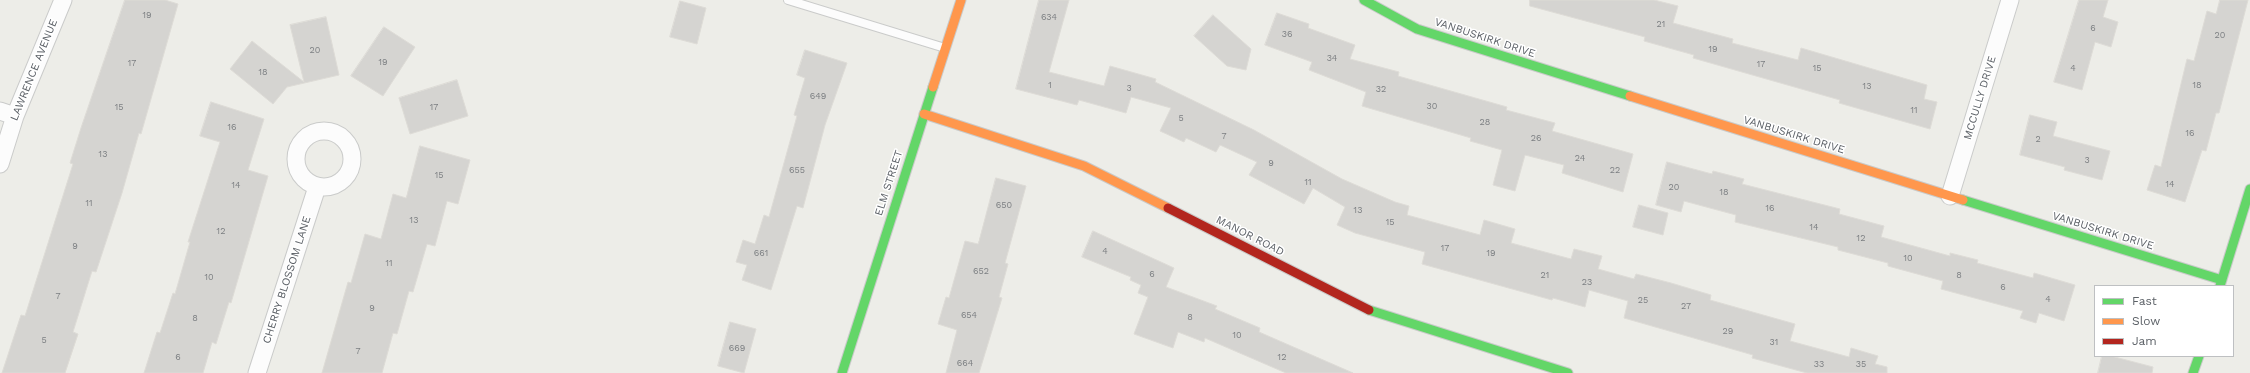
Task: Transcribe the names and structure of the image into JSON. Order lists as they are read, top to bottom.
{
  "streets": {
    "street": [
      "VANBUSKIRK DRIVE",
      "LAWRENCE AVENUE",
      "MCCULLY DRIVE",
      "ELM STREET",
      "MANOR ROAD",
      "CHERRY BLOSSOM LANE"
    ]
  },
  "crossings": [
    ["VANBUSKIRK DRIVE", "MCCULLY DRIVE"],
    ["ELM STREET", "MANOR ROAD"]
  ],
  "house_numbers": [
    "19",
    "634",
    "21",
    "6",
    "36",
    "20",
    "19",
    "20",
    "34",
    "19",
    "17",
    "17",
    "15",
    "4",
    "18",
    "1",
    "18",
    "13",
    "3",
    "32",
    "649",
    "30",
    "15",
    "17",
    "11",
    "5",
    "28",
    "16",
    "16",
    "7",
    "26",
    "2",
    "13",
    "24",
    "3",
    "9",
    "655",
    "22",
    "15",
    "11",
    "14",
    "14",
    "20",
    "18",
    "11",
    "650",
    "16",
    "13",
    "13",
    "15",
    "14",
    "12",
    "12",
    "9",
    "17",
    "4",
    "661",
    "19",
    "10",
    "11",
    "652",
    "6",
    "21",
    "8",
    "10",
    "23",
    "6",
    "7",
    "4",
    "25",
    "27",
    "9",
    "654",
    "8",
    "8",
    "29",
    "10",
    "5",
    "31",
    "669",
    "7",
    "6",
    "12",
    "664",
    "33",
    "35"
  ],
  "legend": ["Fast", "Slow", "Jam"]
}
